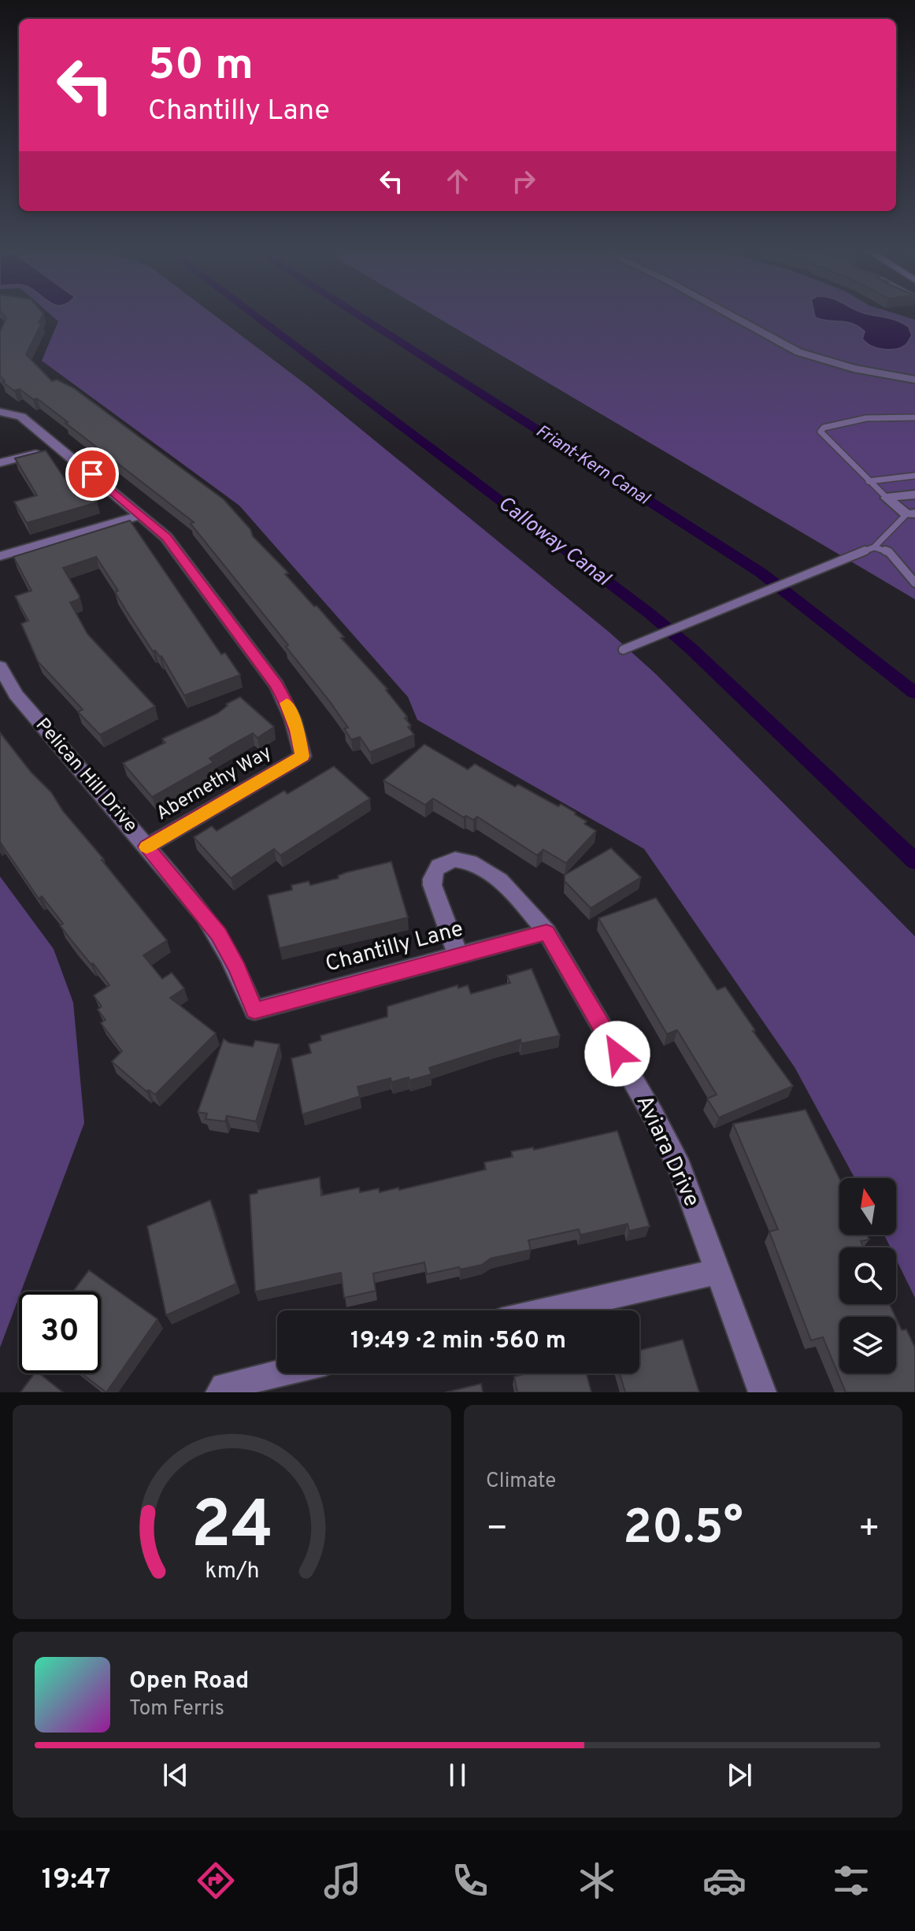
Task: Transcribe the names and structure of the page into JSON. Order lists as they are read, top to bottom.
{
  "streets": {
    "street": [
      "Pelican Hill Drive",
      "Abernethy Way",
      "Chantilly Lane",
      "Aviara Drive"
    ]
  },
  "crossings": [
    ["Pelican Hill Drive", "Abernethy Way"],
    ["Pelican Hill Drive", "Chantilly Lane"],
    ["Chantilly Lane", "Aviara Drive"]
  ],
  "water": ["Friant-Kern Canal", "Calloway Canal"],
  "north": "top",
  "page": {
    "turn": ["50 m", "Chantilly Lane"],
    "limit": "30",
    "trip": "19:49 · 2 min · 560 m",
    "tile": "Climate",
    "heat": ["−", "20.5°", "+"],
    "song": ["Open Road", "Tom Ferris"],
    "tabs": "19:47",
    "gauge": ["24", "km/h"]
  }
}
